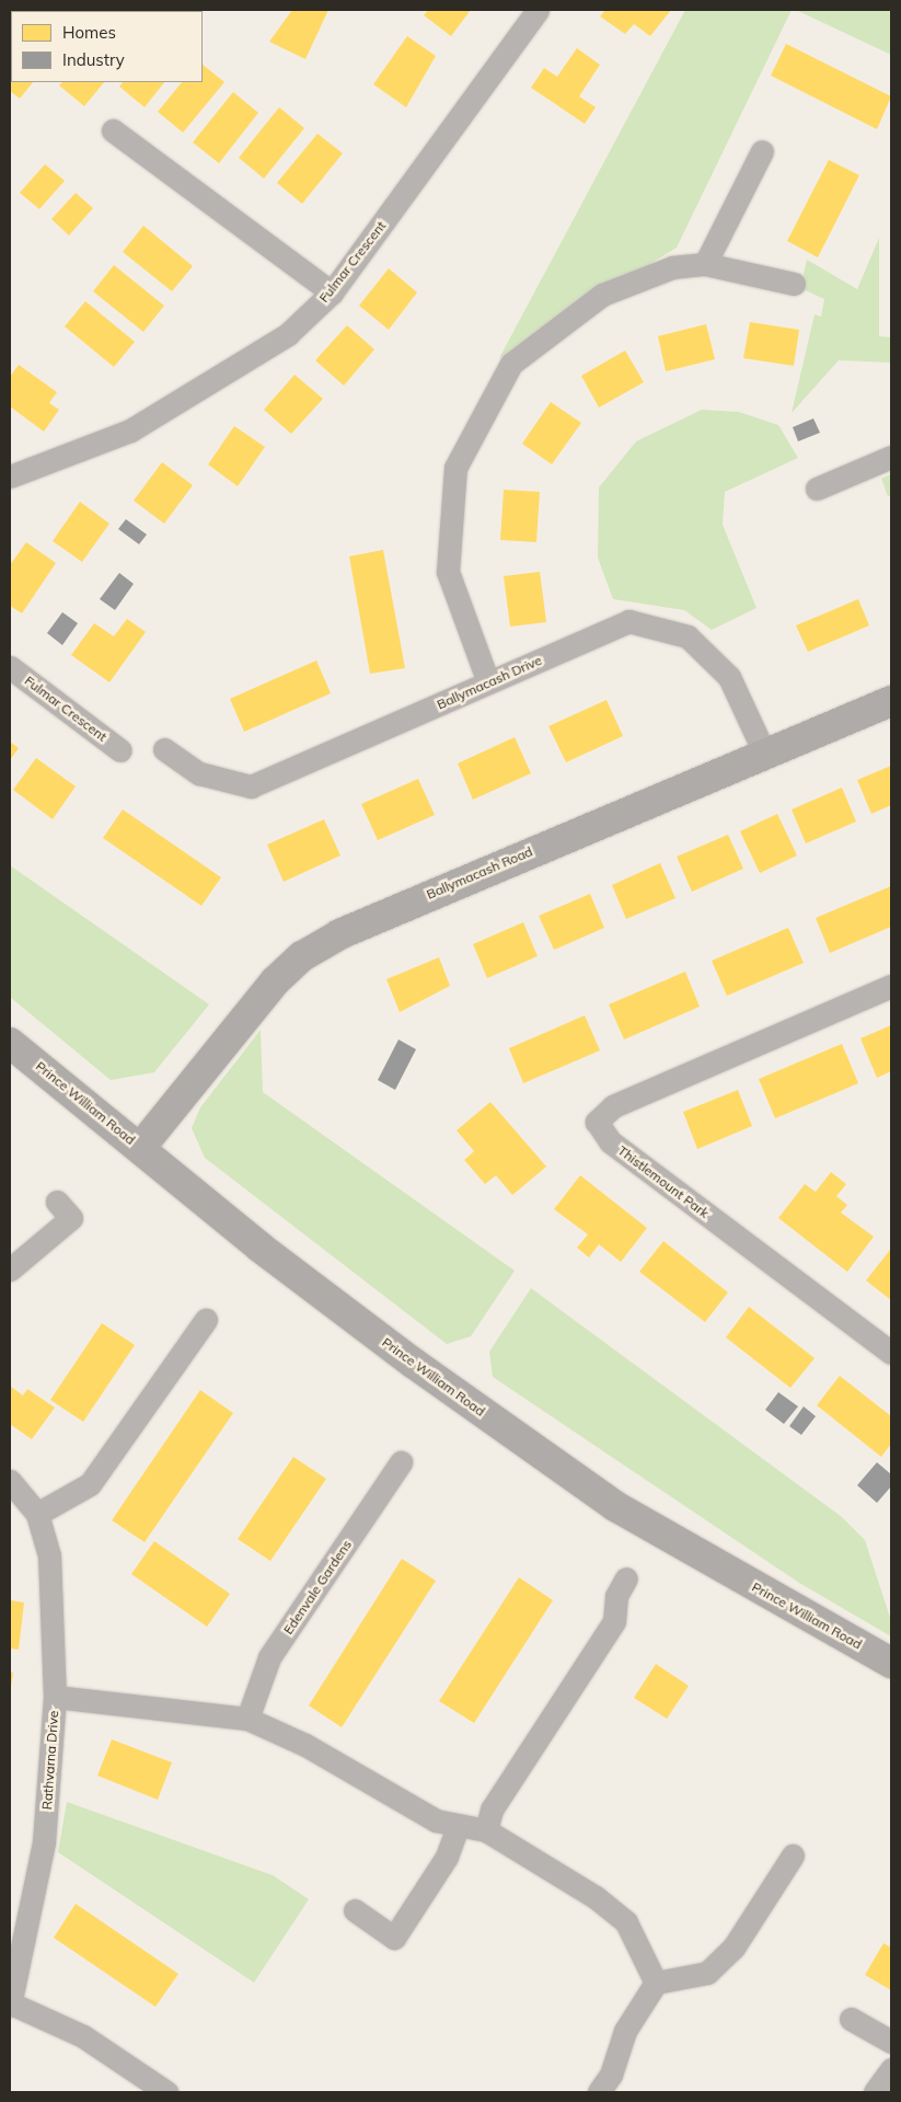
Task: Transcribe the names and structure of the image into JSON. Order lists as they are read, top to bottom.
{
  "streets": {
    "main road": ["Ballymacash Road", "Prince William Road"],
    "street": [
      "Fulmar Crescent",
      "Ballymacash Drive",
      "Thistlemount Park",
      "Edenvale Gardens",
      "Rathvarna Drive"
    ]
  },
  "crossings": [
    ["Ballymacash Drive", "Ballymacash Road"],
    ["Ballymacash Road", "Prince William Road"]
  ],
  "legend": ["Homes", "Industry"]
}
